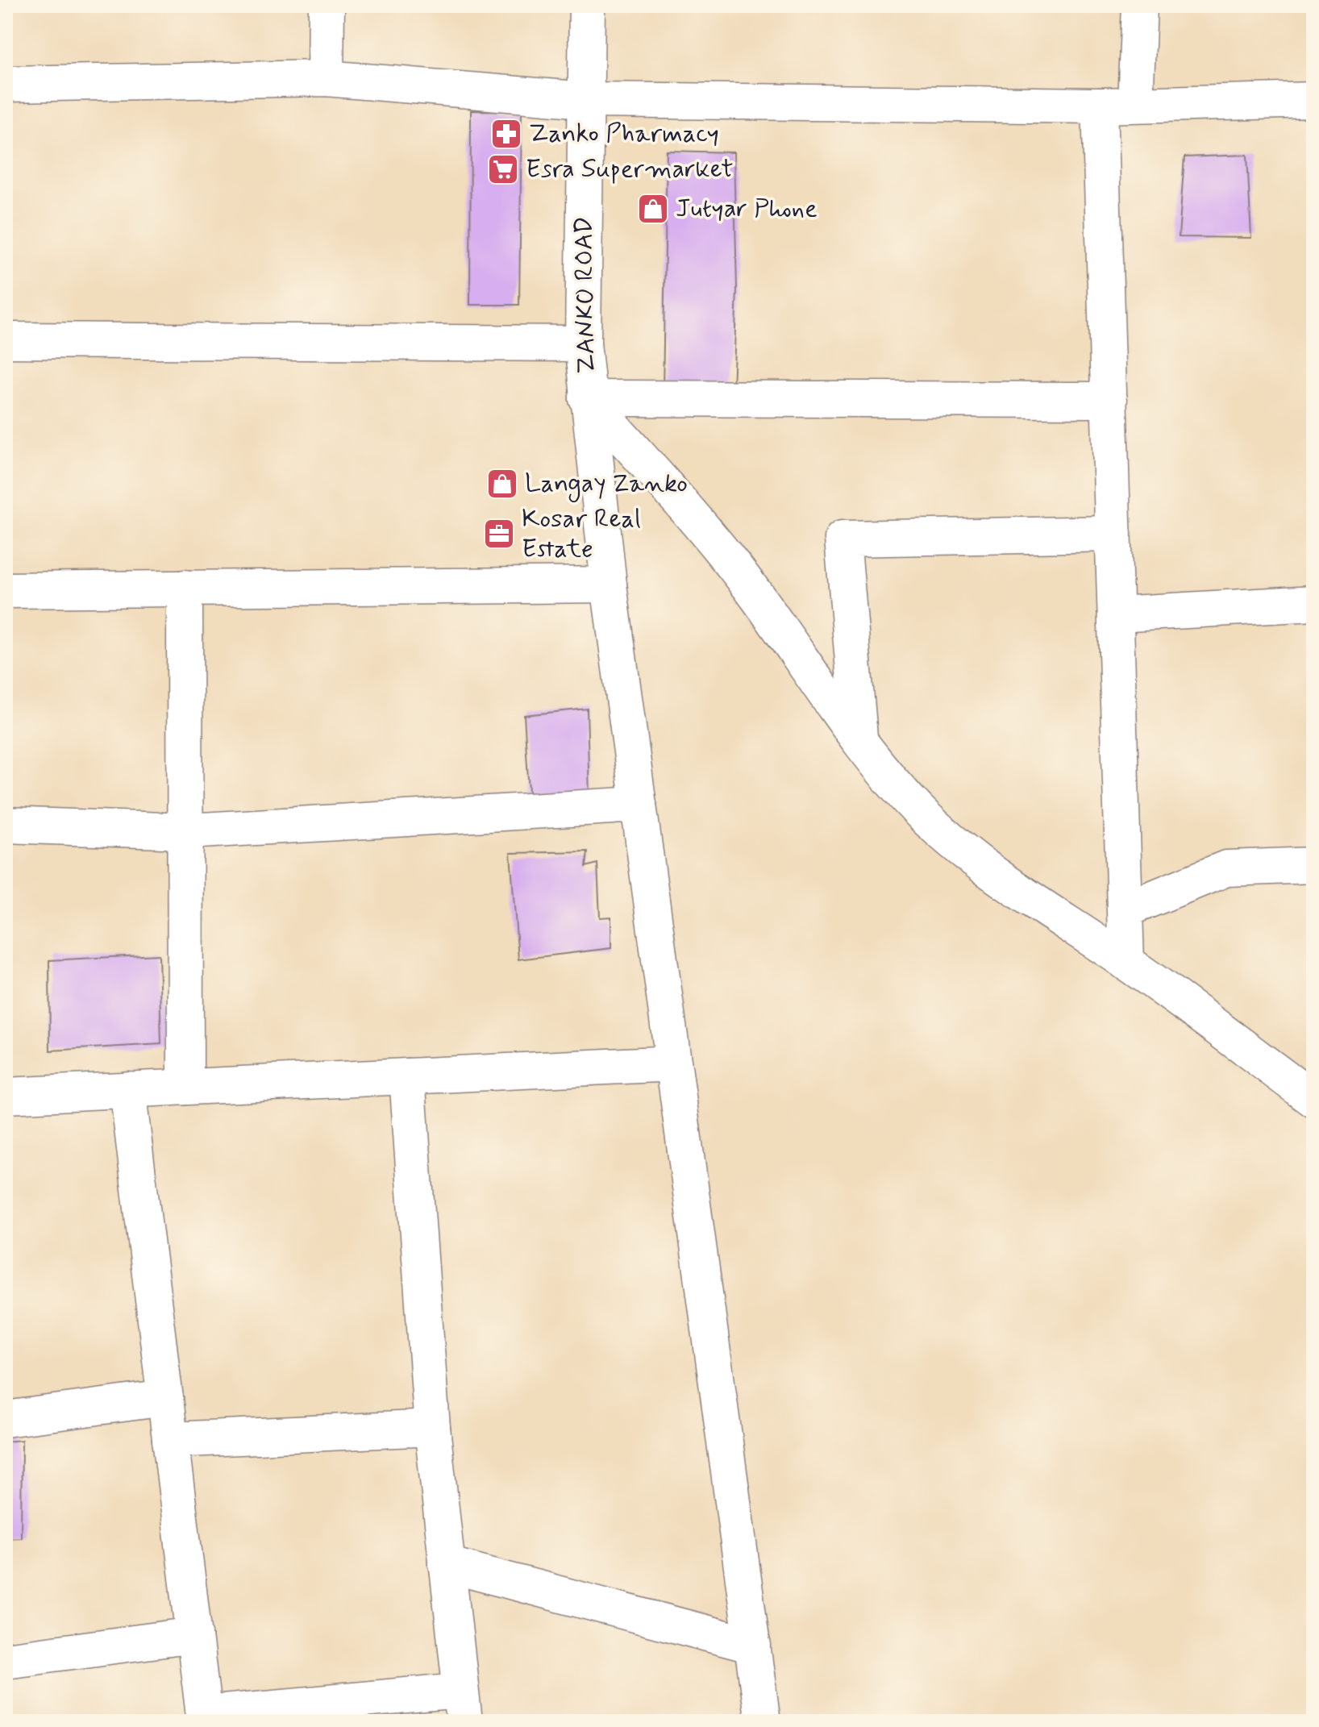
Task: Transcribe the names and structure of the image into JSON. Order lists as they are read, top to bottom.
{
  "streets": {
    "street": ["ZANKO ROAD"]
  },
  "places": {
    "pharmacy": ["Zanko Pharmacy"],
    "supermarket": ["Esra Supermarket"],
    "shop": ["Jutyar Phone", "Langay Zanko"],
    "office": ["Kosar Real Estate"]
  }
}
